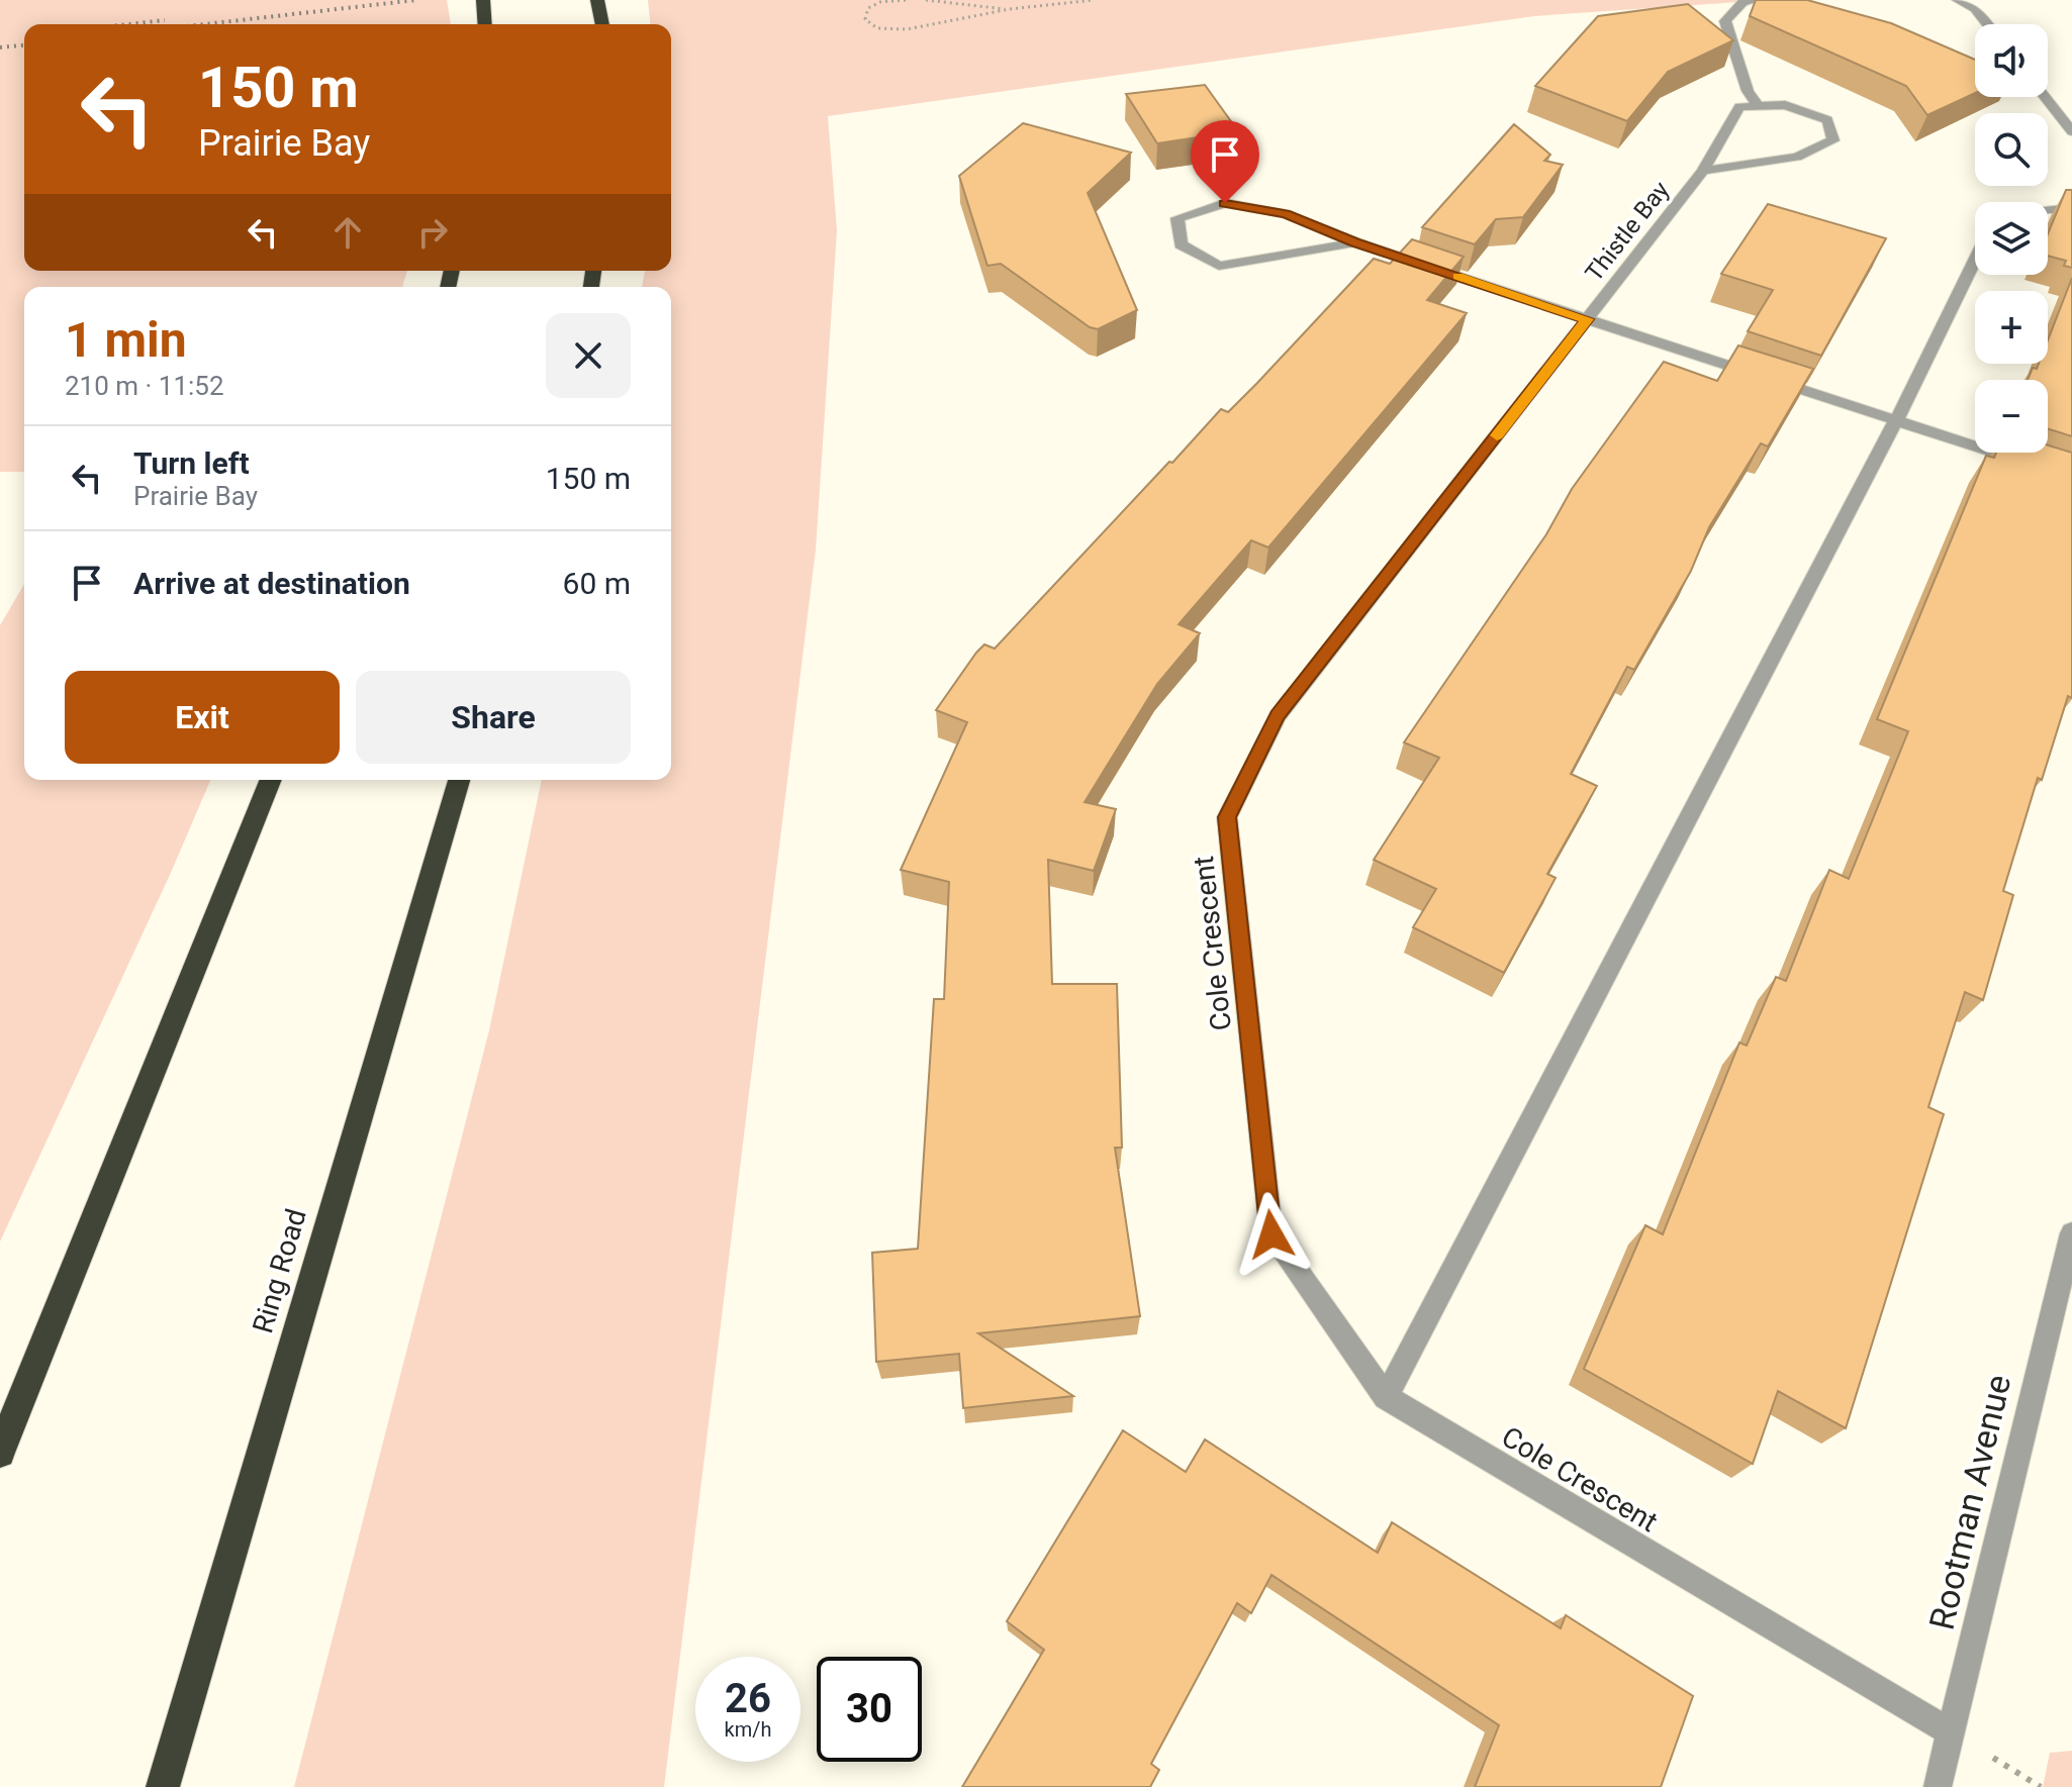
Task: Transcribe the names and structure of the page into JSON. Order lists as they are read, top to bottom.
{
  "streets": {
    "highway": ["Ring Road"],
    "street": ["Thistle Bay", "Cole Crescent", "Rootman Avenue"]
  },
  "crossings": [
    ["Thistle Bay", "Cole Crescent"],
    ["Cole Crescent", "Rootman Avenue"]
  ],
  "page": {
    "map_buttons": ["+", "−"],
    "turn": ["150 m", "Prairie Bay"],
    "heading": ["1 min", "210 m · 11:52"],
    "list": [
      {
        "name": "Turn left",
        "note": "Prairie Bay",
        "value": "150 m"
      },
      {
        "name": "Arrive at destination",
        "value": "60 m"
      }
    ],
    "buttons": ["Exit", "Share"],
    "speed": "26 km/h",
    "limit": "30"
  }
}
